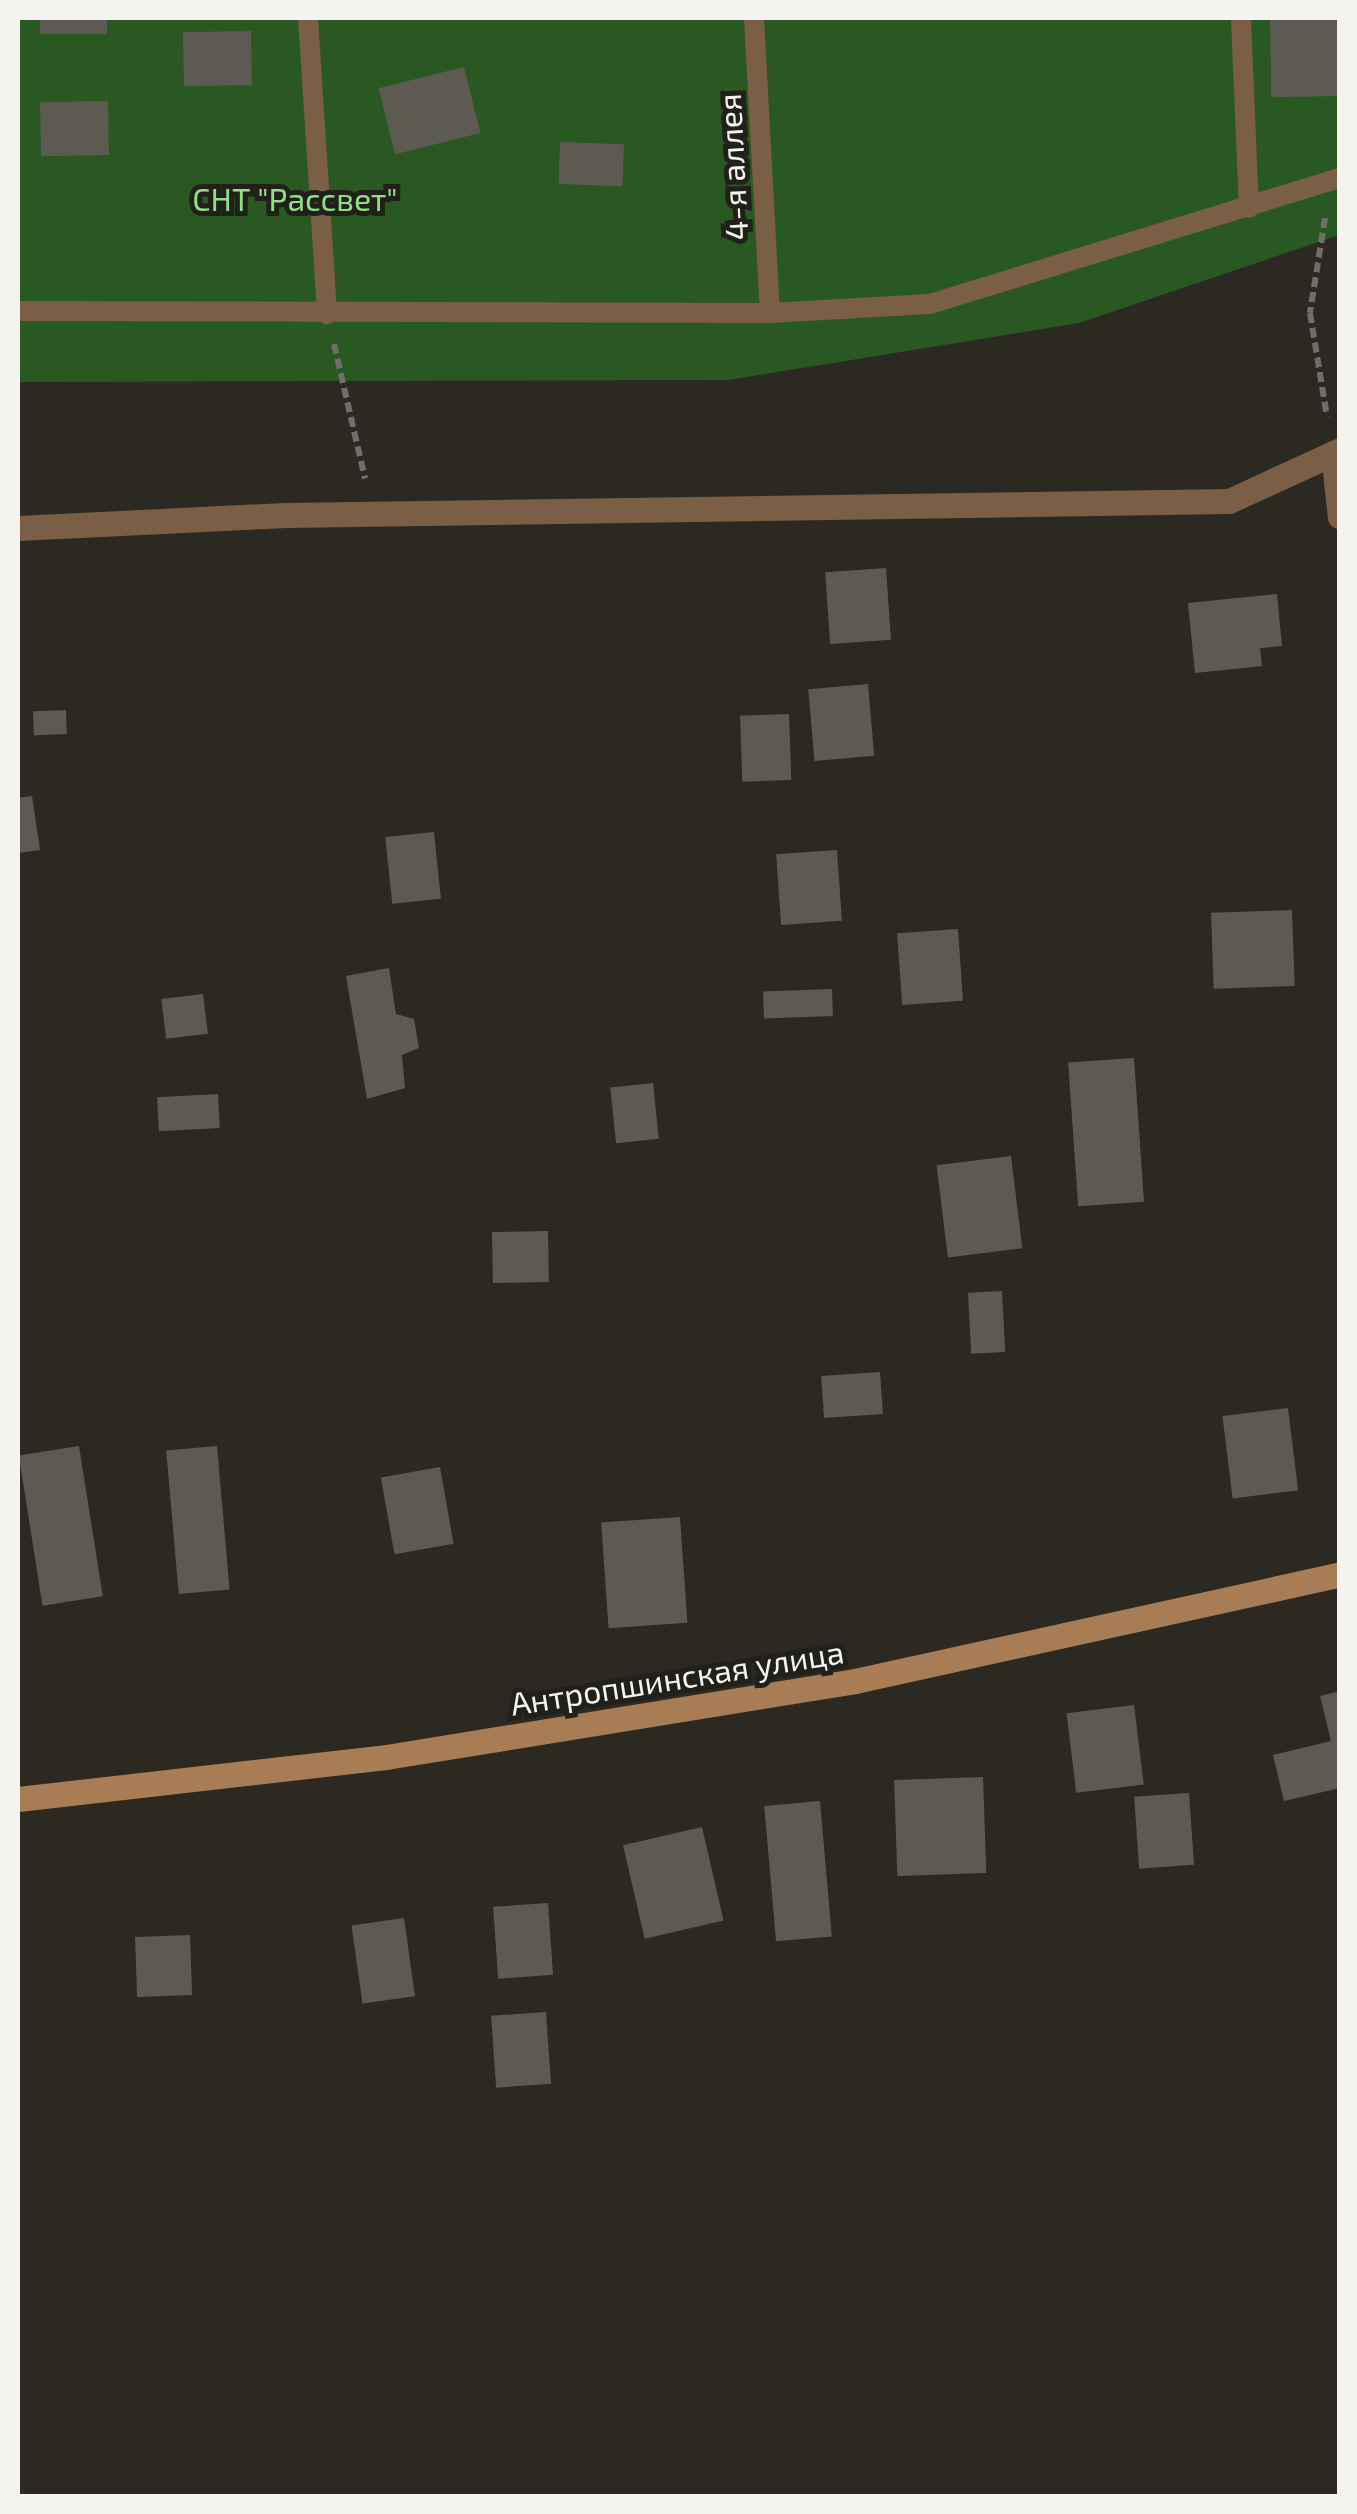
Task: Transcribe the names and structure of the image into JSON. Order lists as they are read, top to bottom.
{
  "streets": {
    "street": ["Антропшинская улица"],
    "lane": ["4-я аллея"]
  },
  "parks": ["СНТ \"Рассвет\""]
}
